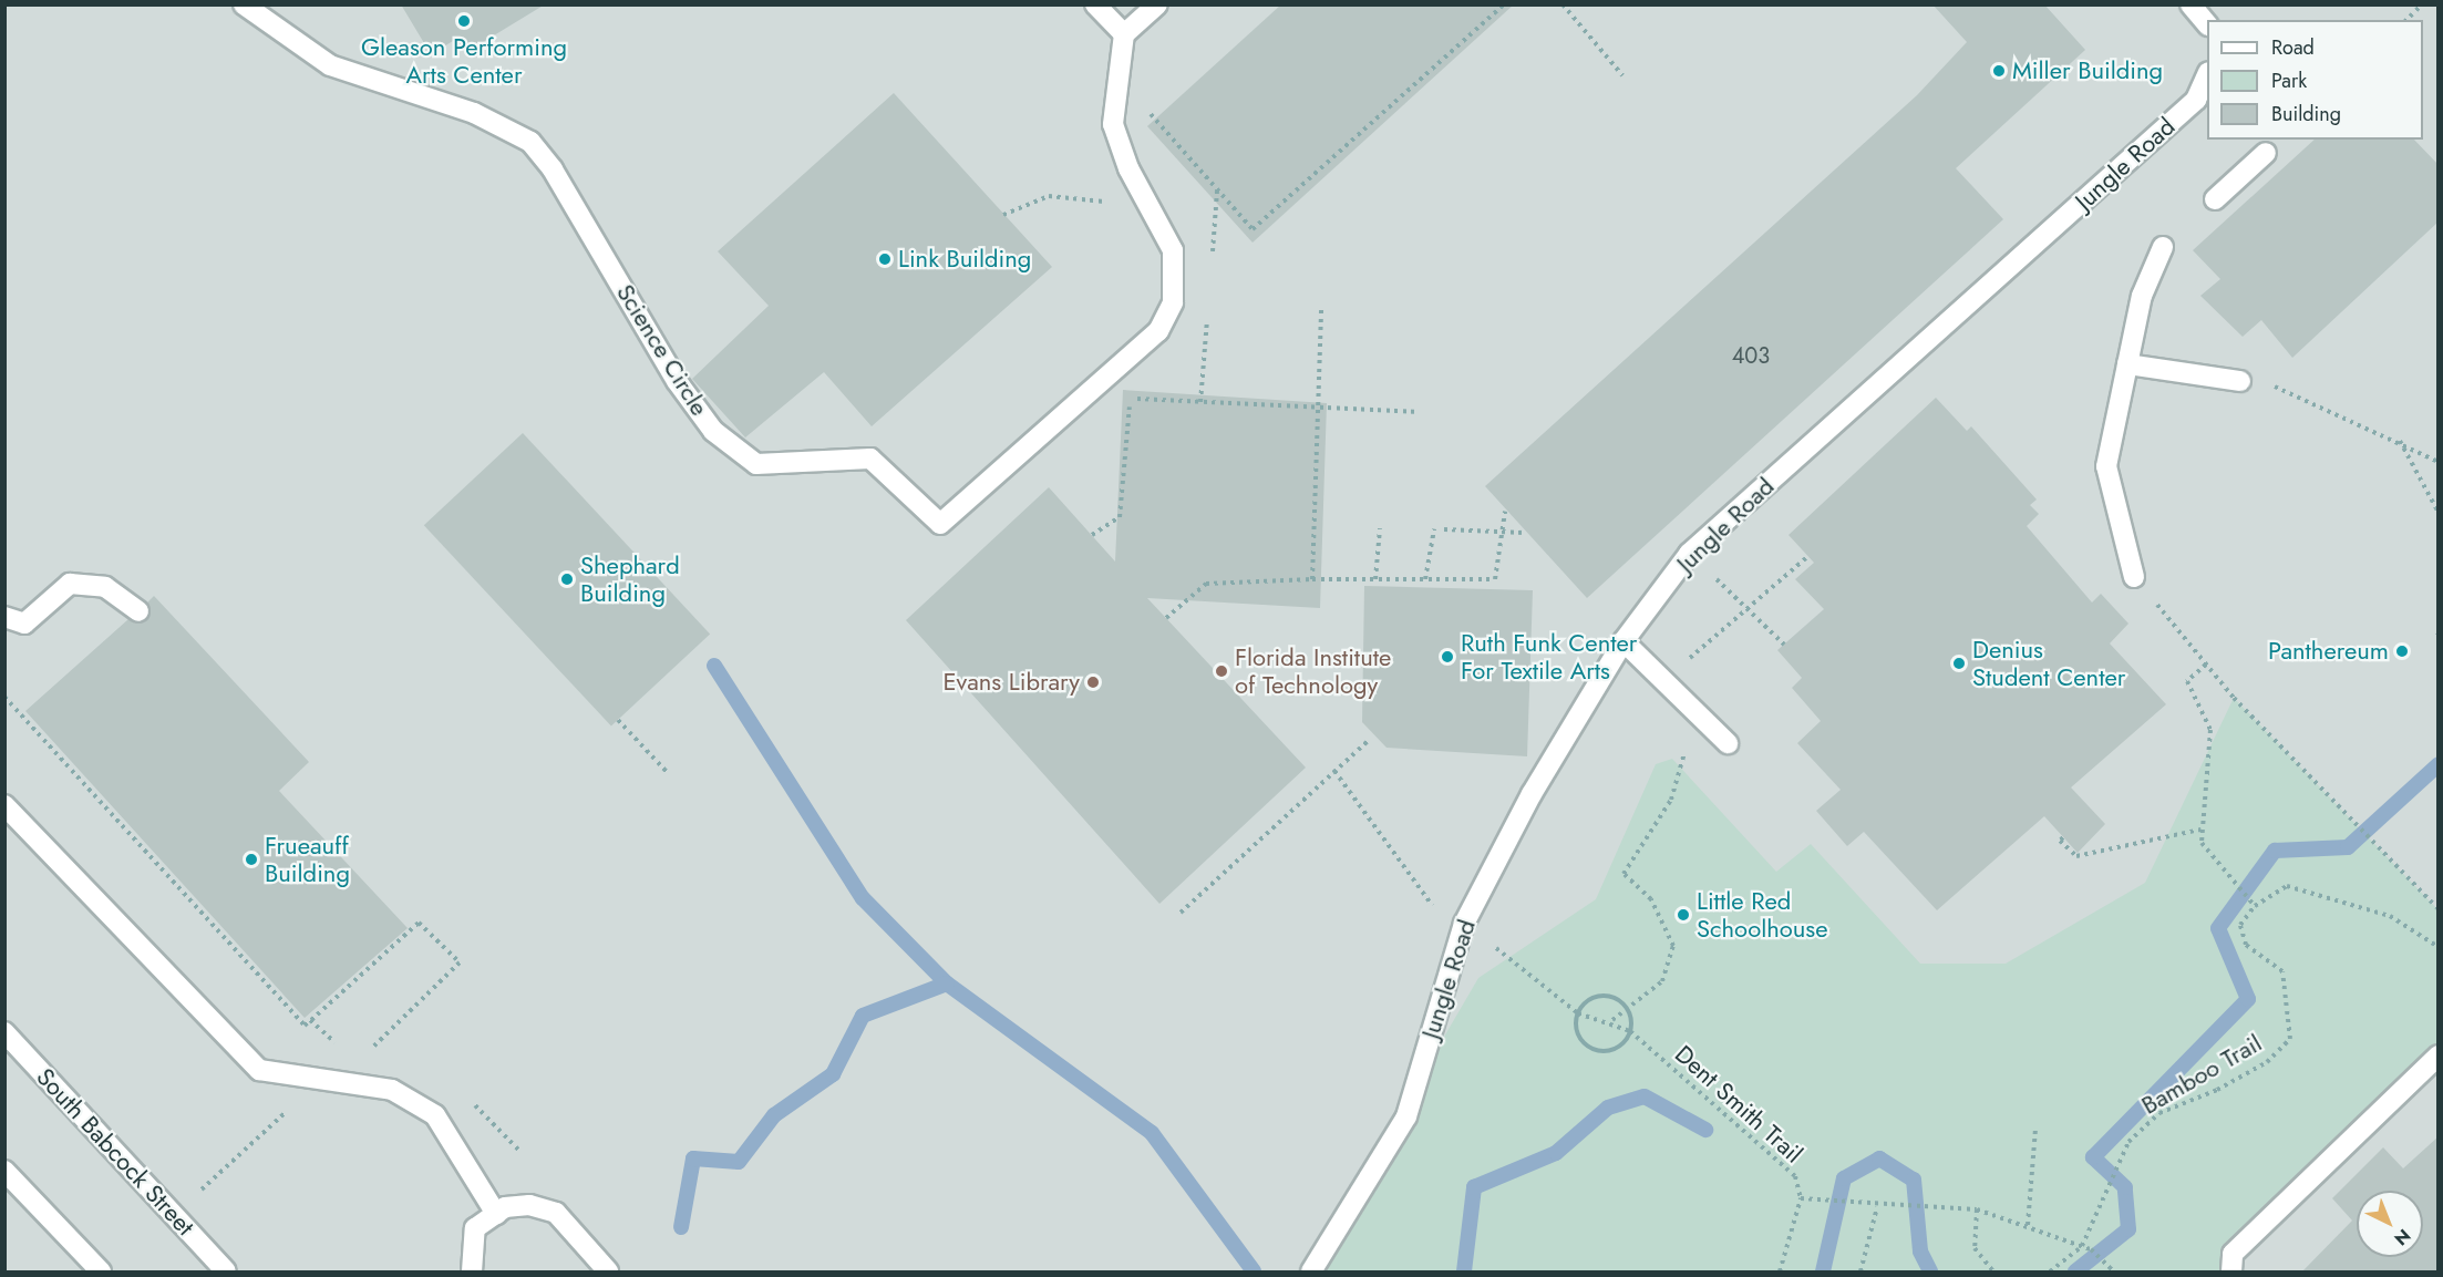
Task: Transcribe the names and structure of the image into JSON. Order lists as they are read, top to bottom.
{
  "streets": {
    "street": ["Jungle Road", "Science Circle", "South Babcock Street"],
    "path": ["Bamboo Trail", "Dent Smith Trail"]
  },
  "crossings": [
    ["Bamboo Trail", "Dent Smith Trail"]
  ],
  "places": [
    "Gleason Performing Arts Center",
    "Miller Building",
    "Link Building",
    "Shephard Building",
    "Panthereum",
    "Ruth Funk Center For Textile Arts",
    "Denius Student Center",
    "Florida Institute of Technology",
    "Evans Library",
    "Frueauff Building",
    "Little Red Schoolhouse"
  ],
  "house_numbers": ["403"],
  "legend": ["Road", "Park", "Building"],
  "north": "bottom right"
}
